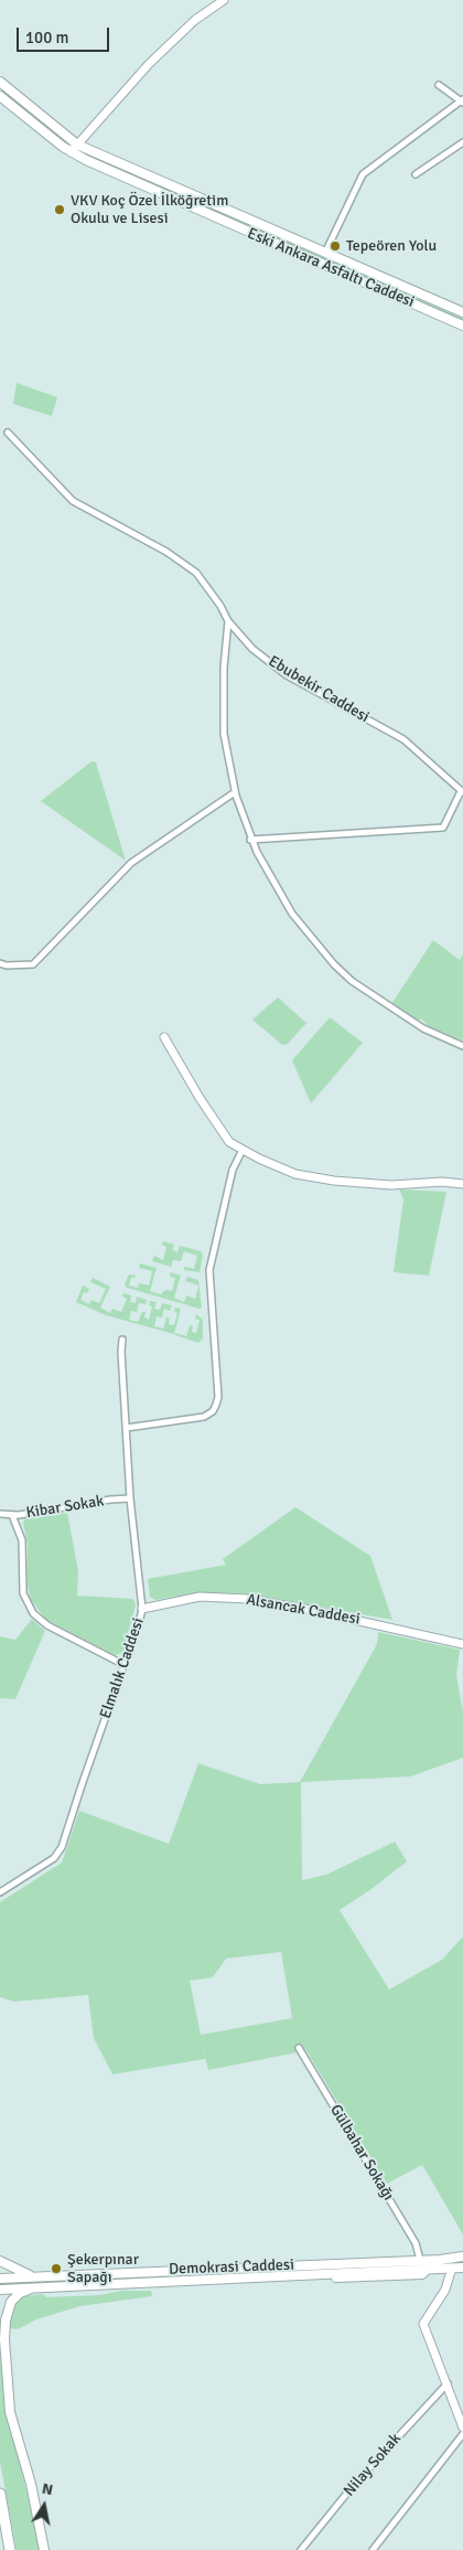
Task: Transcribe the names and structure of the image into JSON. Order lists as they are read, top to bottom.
{
  "streets": {
    "main road": ["Eski Ankara Asfaltı Caddesi", "Demokrasi Caddesi"],
    "street": [
      "Ebubekir Caddesi",
      "Kibar Sokak",
      "Alsancak Caddesi",
      "Elmalık Caddesi",
      "Gülbahar Sokağı",
      "Nilay Sokak"
    ]
  },
  "crossings": [
    ["Kibar Sokak", "Elmalık Caddesi"],
    ["Alsancak Caddesi", "Elmalık Caddesi"],
    ["Gülbahar Sokağı", "Demokrasi Caddesi"]
  ],
  "places": ["VKV Koç Özel İlköğretim Okulu ve Lisesi", "Tepeören Yolu", "Şekerpınar Sapağı"],
  "scale_bar": "100 m",
  "north": "top"
}
